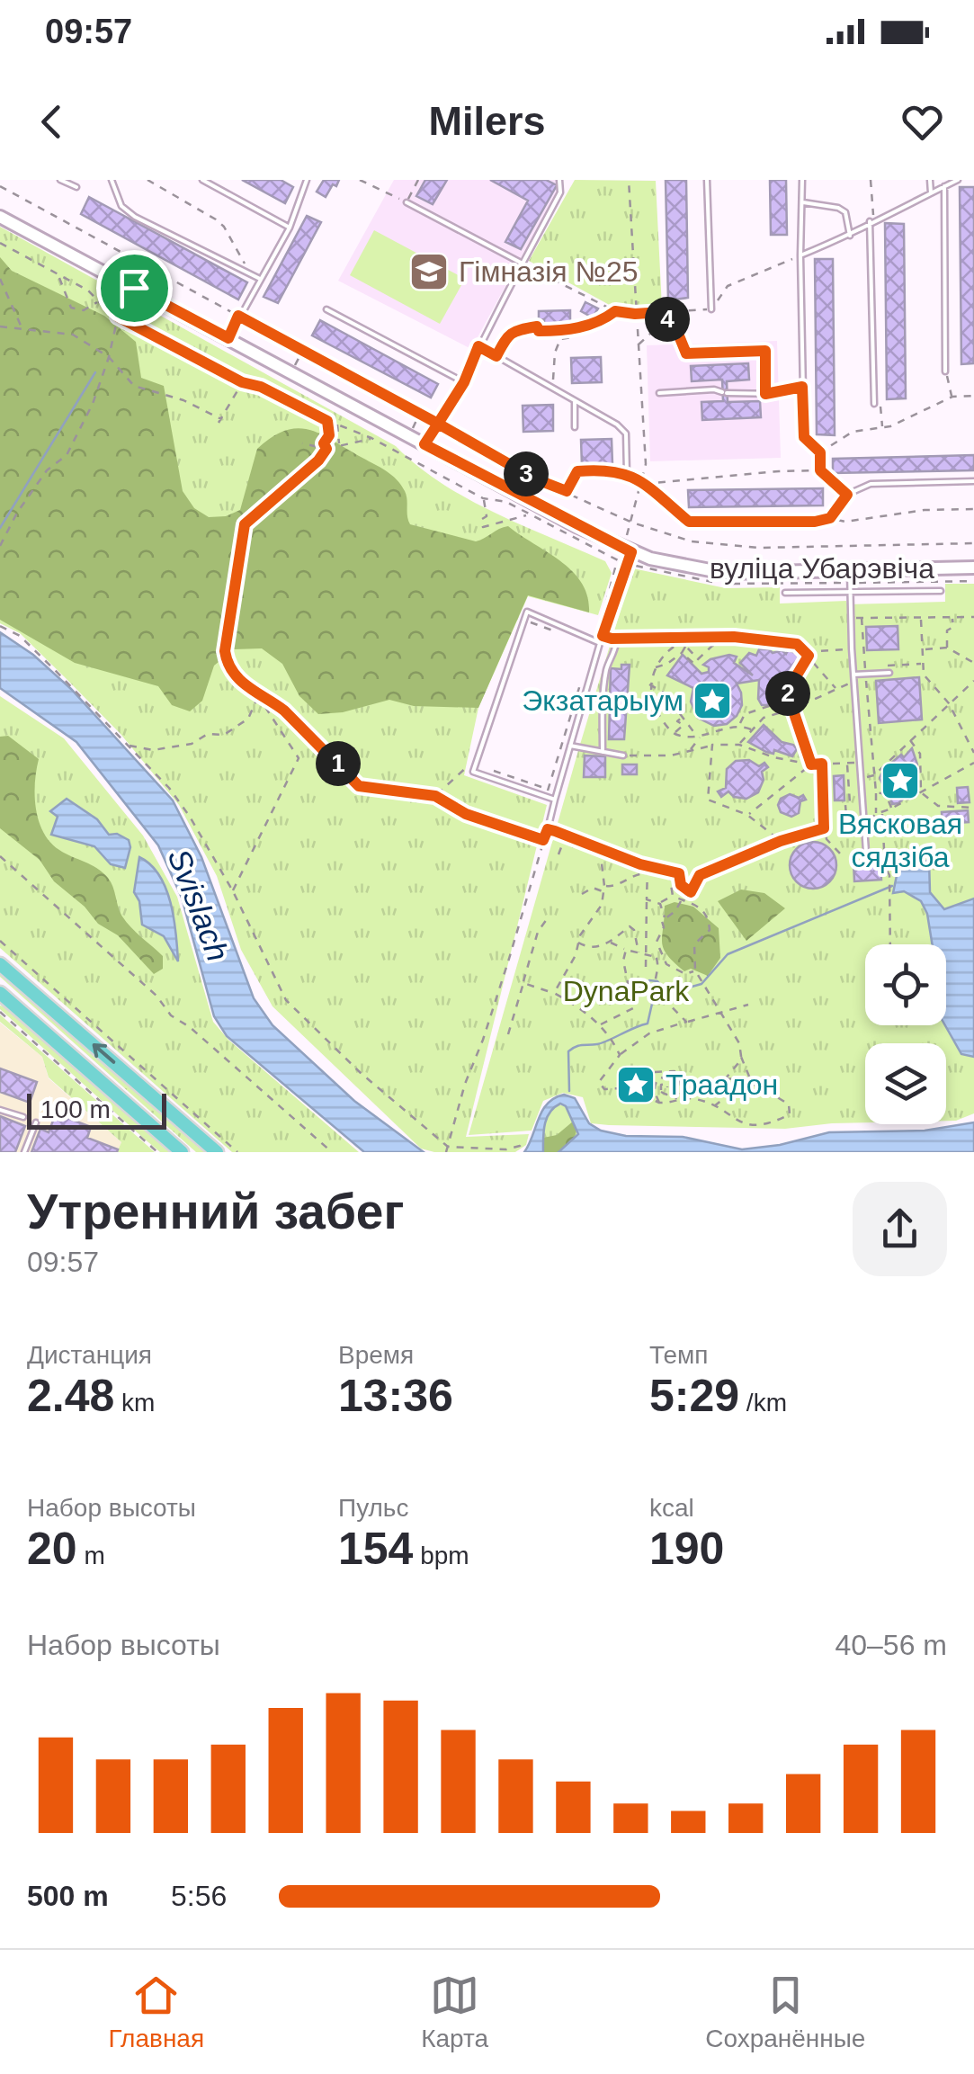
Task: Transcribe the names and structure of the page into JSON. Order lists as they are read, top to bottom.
{
  "streets": {
    "main road": ["вуліца Убарэвіча"]
  },
  "water": ["Svislach"],
  "parks": ["DynaPark"],
  "places": {
    "school or university": ["Гімназія №25"],
    "place": ["Экзатарыум", "Вясковая сядзіба", "Траадон"]
  },
  "scale_bar": "100 m",
  "page": {
    "status": "09:57",
    "header": "Milers",
    "pins": [
      "4",
      "3",
      "2",
      "1"
    ],
    "scale": "100 m",
    "heading": ["Утренний забег", "09:57"],
    "stats": [
      ["Дистанция", "2.48 km"],
      ["Время", "13:36"],
      ["Темп", "5:29 /km"],
      ["Набор высоты", "20 m"],
      ["Пульс", "154 bpm"],
      ["kcal", "190"]
    ],
    "chart": ["Набор высоты", "40–56 m"],
    "list": [
      {
        "name": "500 m",
        "note": "5:56"
      }
    ],
    "tabs": ["Главная", "Карта", "Сохранённые"]
  }
}
